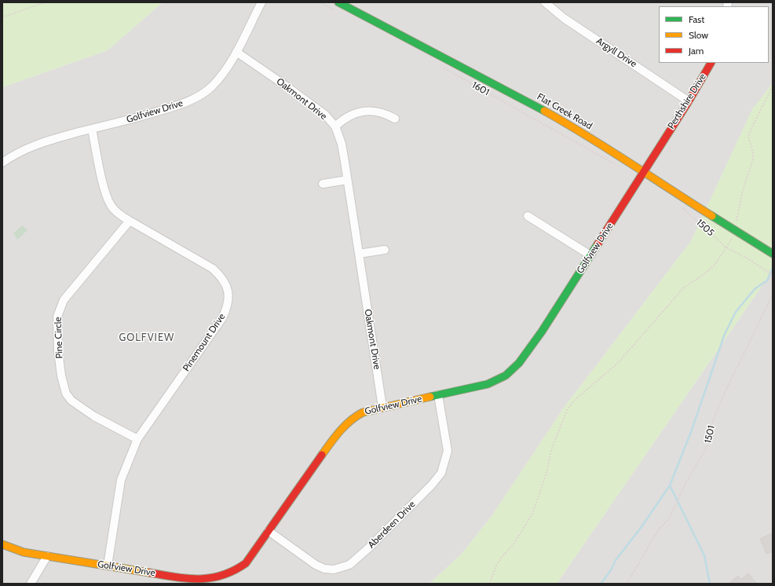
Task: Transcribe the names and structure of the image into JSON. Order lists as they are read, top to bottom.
{
  "streets": {
    "street": [
      "Argyll Drive",
      "Oakmont Drive",
      "Perthshire Drive",
      "Golfview Drive",
      "Flat Creek Road",
      "Pine Circle",
      "Pinemount Drive",
      "Aberdeen Drive"
    ],
    "path": ["1601", "1505", "1501"]
  },
  "crossings": [
    ["Argyll Drive", "Perthshire Drive"],
    ["Oakmont Drive", "Golfview Drive"],
    ["Perthshire Drive", "Golfview Drive"],
    ["Golfview Drive", "Flat Creek Road"],
    ["Golfview Drive", "Pinemount Drive"],
    ["Golfview Drive", "Aberdeen Drive"],
    ["Pine Circle", "Pinemount Drive"]
  ],
  "districts": ["GOLFVIEW"],
  "legend": ["Fast", "Slow", "Jam"]
}
